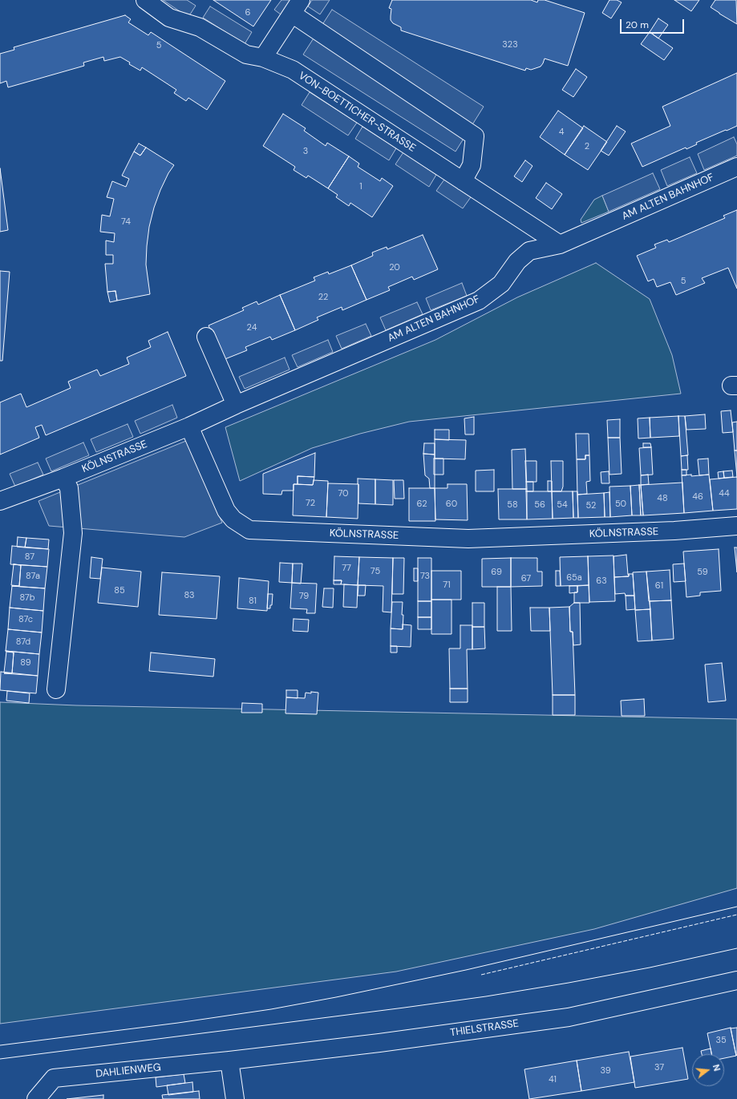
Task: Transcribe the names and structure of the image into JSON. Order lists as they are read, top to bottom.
{
  "streets": {
    "street": [
      "VON-BOETTICHER-STRASSE",
      "AM ALTEN BAHNHOF",
      "KÖLNSTRASSE",
      "THIELSTRASSE",
      "DAHLIENWEG"
    ]
  },
  "crossings": [
    ["VON-BOETTICHER-STRASSE", "AM ALTEN BAHNHOF"],
    ["AM ALTEN BAHNHOF", "KÖLNSTRASSE"],
    ["THIELSTRASSE", "DAHLIENWEG"]
  ],
  "house_numbers": [
    "6",
    "323",
    "5",
    "4",
    "2",
    "3",
    "1",
    "74",
    "20",
    "5",
    "22",
    "24",
    "70",
    "44",
    "46",
    "48",
    "72",
    "62",
    "60",
    "50",
    "58",
    "56",
    "54",
    "52",
    "87",
    "77",
    "75",
    "69",
    "59",
    "87a",
    "73",
    "65a",
    "67",
    "63",
    "71",
    "61",
    "85",
    "83",
    "79",
    "87b",
    "81",
    "87c",
    "87d",
    "89",
    "35",
    "37",
    "39",
    "41"
  ],
  "scale_bar": "20 m",
  "north": "right"
}
